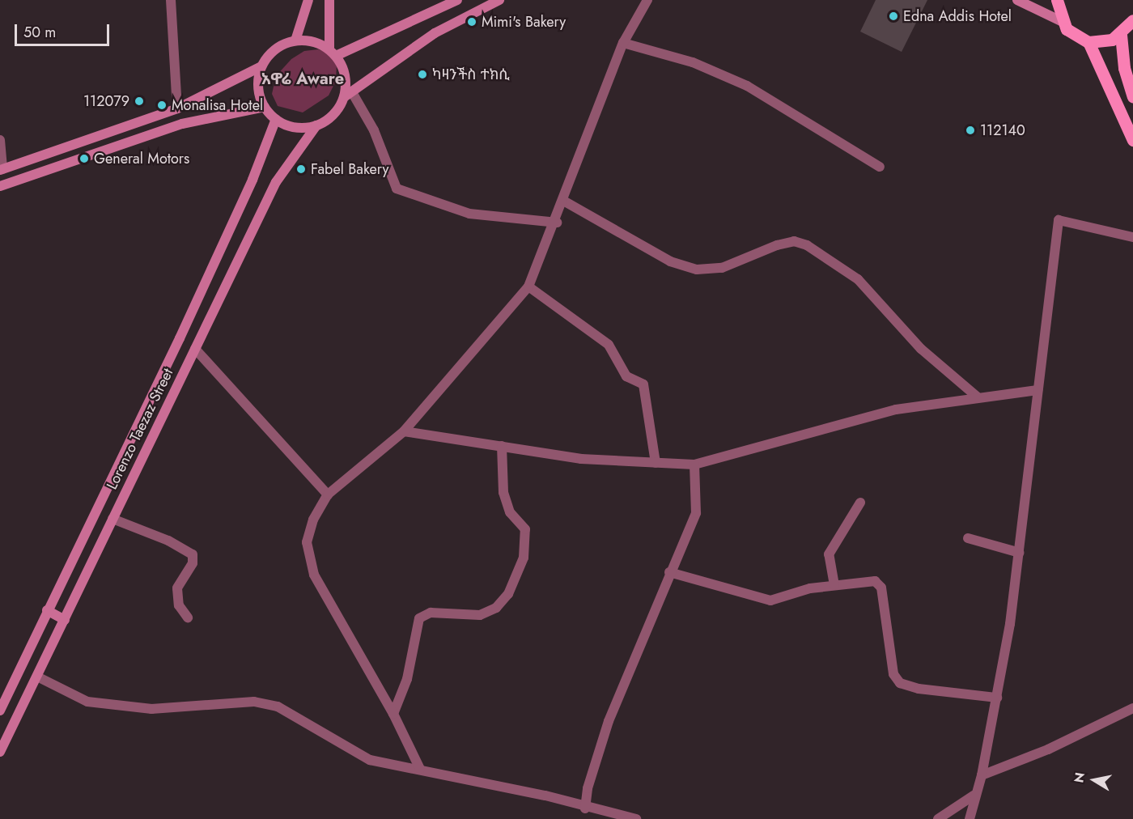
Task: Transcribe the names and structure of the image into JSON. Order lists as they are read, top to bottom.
{
  "streets": {
    "main road": ["Lorenzo Taezaz Street"]
  },
  "districts": ["አዋሬ Aware"],
  "places": [
    "Edna Addis Hotel",
    "Mimi's Bakery",
    "ካዛንችስ ተክሲ",
    "112079",
    "Monalisa Hotel",
    "112140",
    "General Motors",
    "Fabel Bakery"
  ],
  "scale_bar": "50 m",
  "north": "left"
}
